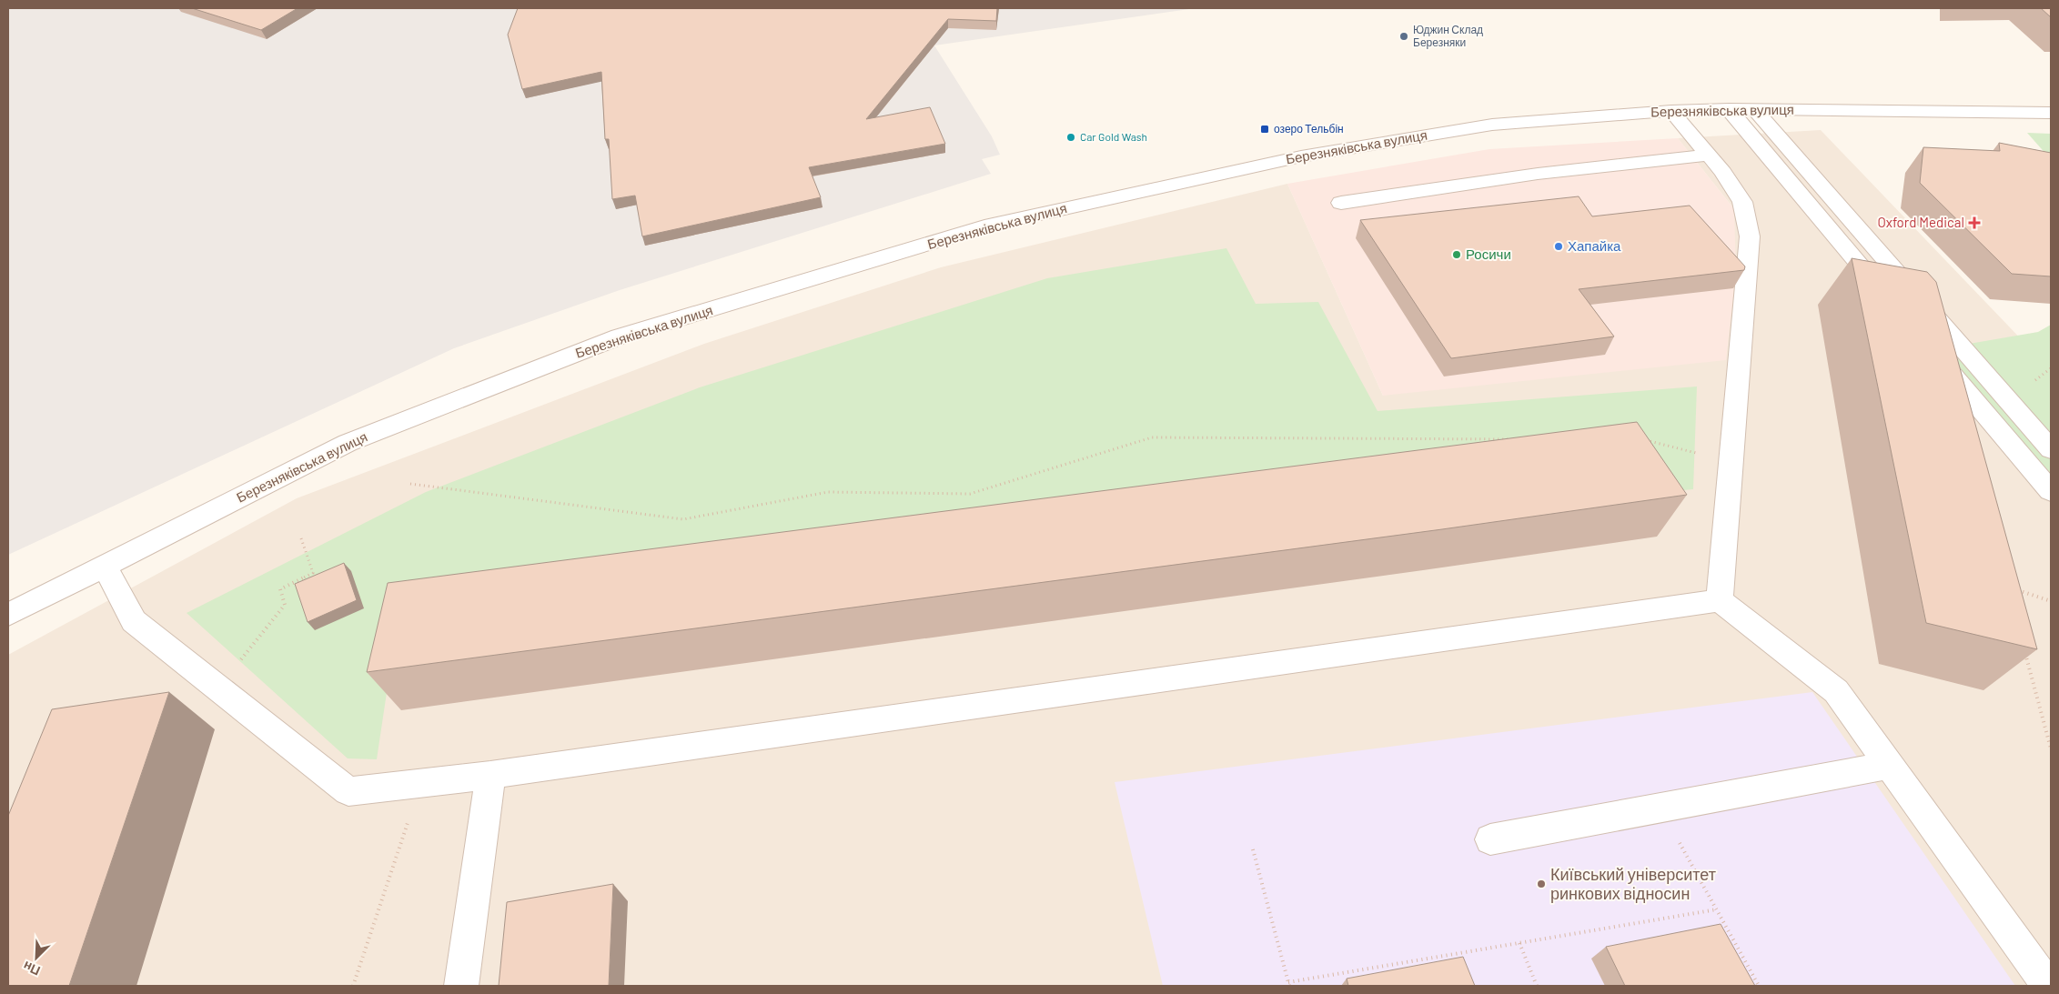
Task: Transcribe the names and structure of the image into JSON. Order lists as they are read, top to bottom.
{
  "streets": {
    "street": ["Березняківська вулиця"]
  },
  "places": {
    "other": [
      "Юджин Склад Березняки",
      "Car Gold Wash",
      "Хапайка",
      "Росичи",
      "Київський університет ринкових відносин"
    ],
    "transit": ["озеро Тельбін"],
    "health": ["Oxford Medical"]
  },
  "north": "bottom left"
}
